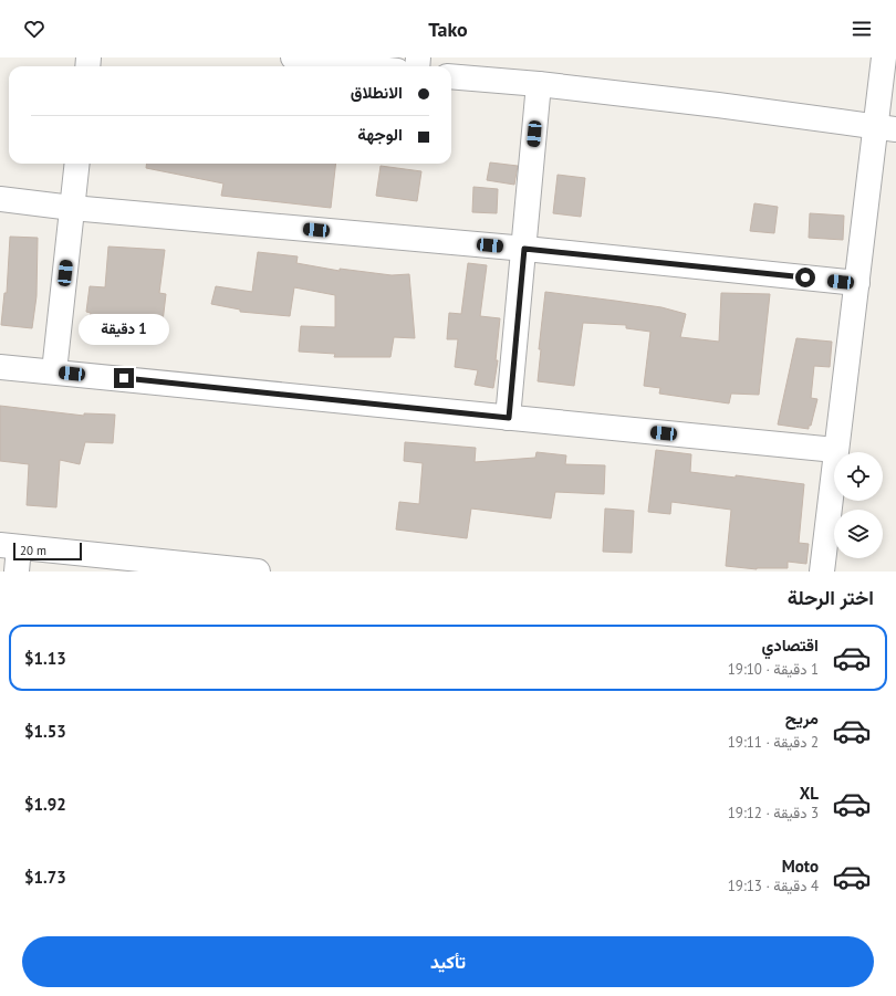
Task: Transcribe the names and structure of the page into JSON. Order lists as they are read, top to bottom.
{
  "scale_bar": "20 m",
  "page": {
    "header": "Tako",
    "banner": ["الانطلاق", "الوجهة"],
    "bubble": "1 دقيقة",
    "scale": "20 m",
    "heading": "اختر الرحلة",
    "list": [
      {
        "name": "اقتصادي",
        "note": "1 دقيقة · 19:10",
        "value": "$1.13"
      },
      {
        "name": "مريح",
        "note": "2 دقيقة · 19:11",
        "value": "$1.53"
      },
      {
        "name": "XL",
        "note": "3 دقيقة · 19:12",
        "value": "$1.92"
      },
      {
        "name": "Moto",
        "note": "4 دقيقة · 19:13",
        "value": "$1.73"
      }
    ],
    "buttons": "تأكيد"
  }
}
